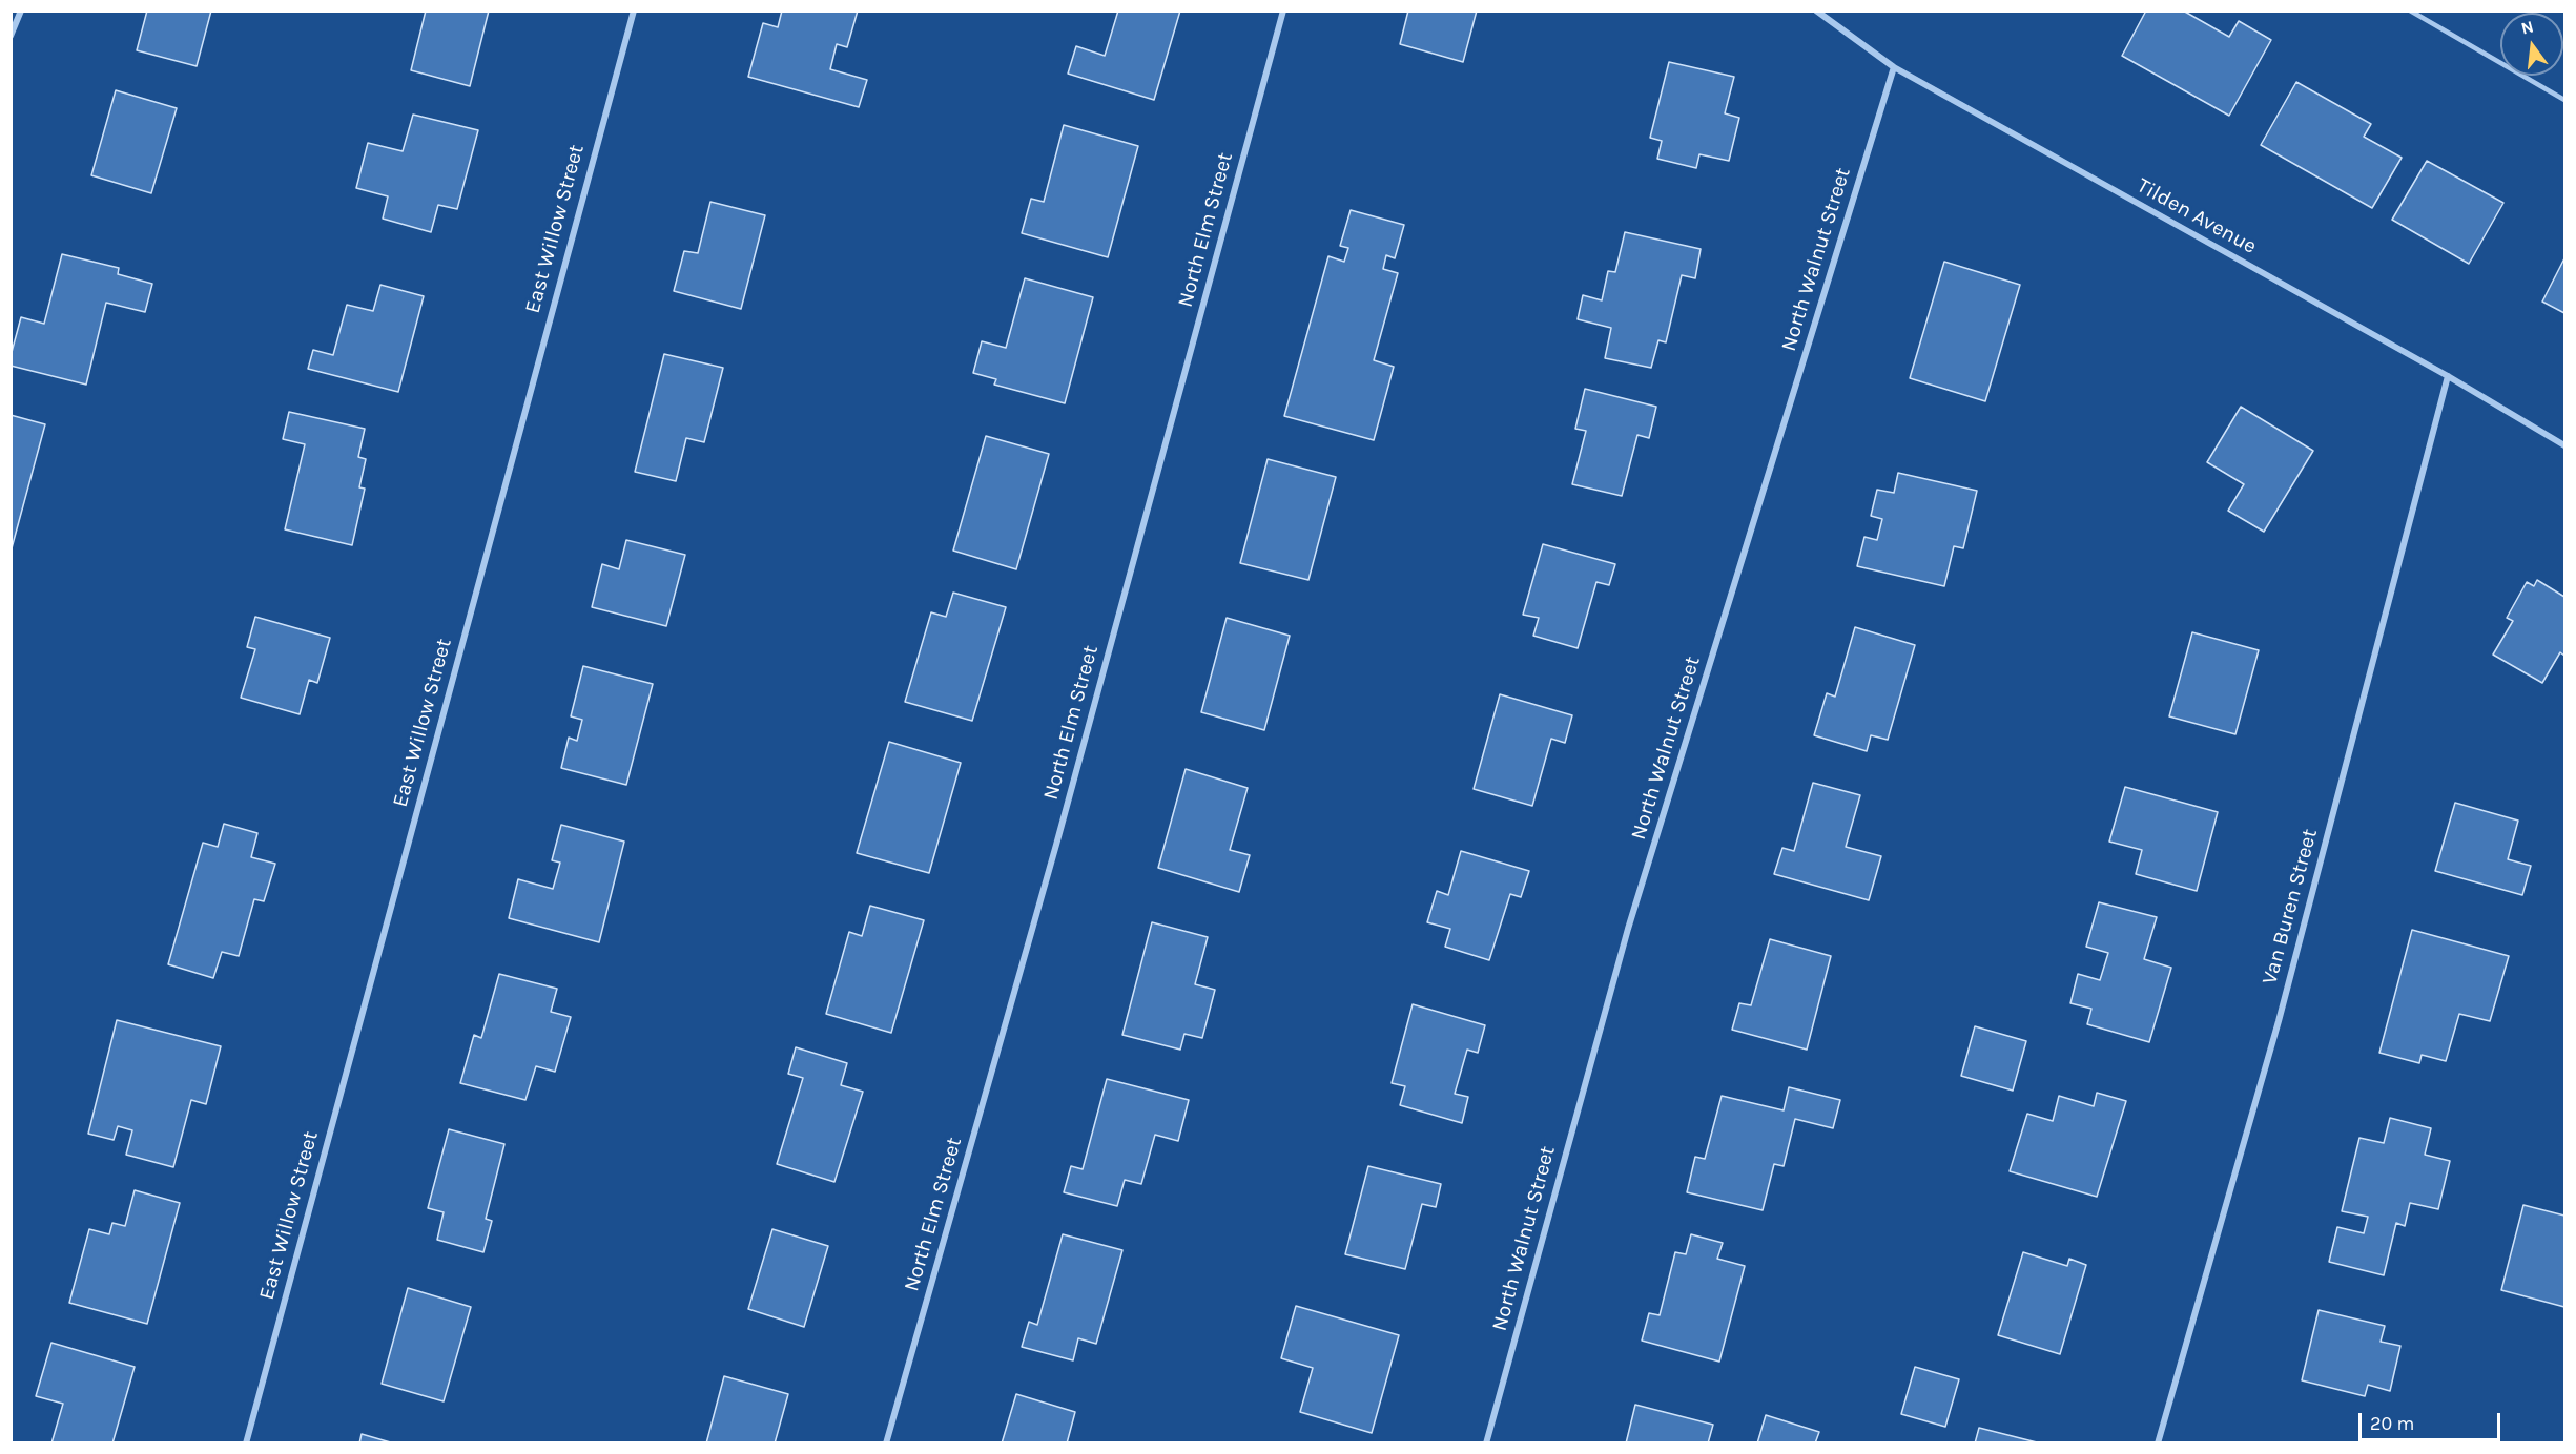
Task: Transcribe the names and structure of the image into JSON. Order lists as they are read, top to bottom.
{
  "streets": {
    "street": [
      "Tilden Avenue",
      "East Willow Street",
      "North Elm Street",
      "North Walnut Street",
      "Van Buren Street"
    ]
  },
  "crossings": [
    ["Tilden Avenue", "North Walnut Street"],
    ["Tilden Avenue", "Van Buren Street"]
  ],
  "scale_bar": "20 m",
  "north": "top"
}
